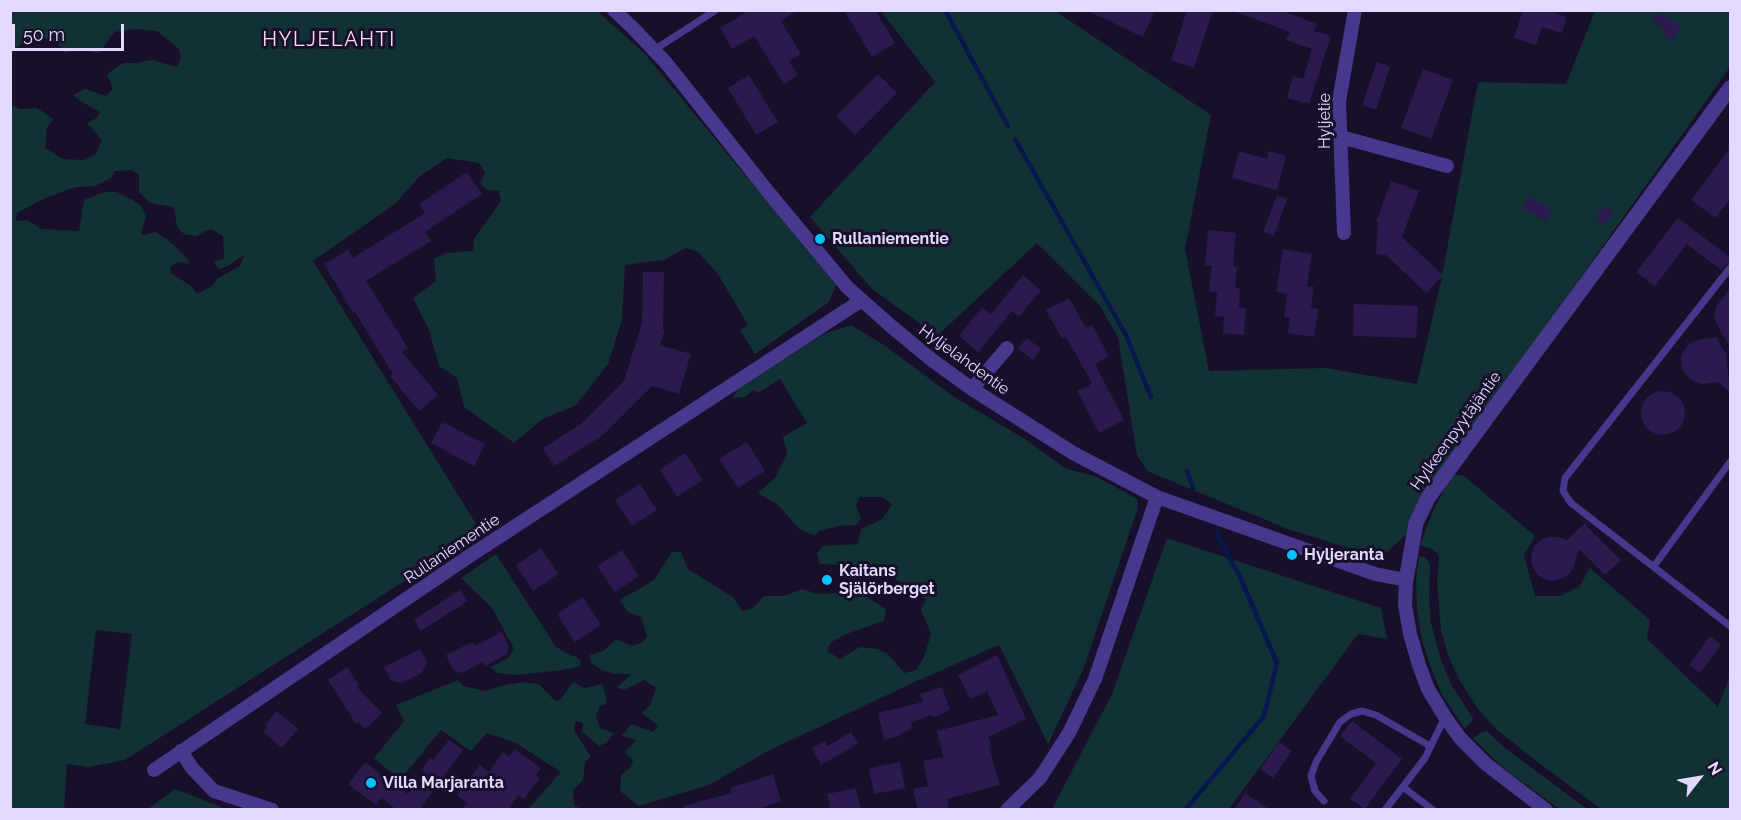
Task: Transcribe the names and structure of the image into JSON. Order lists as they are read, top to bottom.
{
  "streets": {
    "street": [
      "Hyljetie",
      "Hyljelahdentie",
      "Hylkeenpyytäjäntie",
      "Rullaniementie"
    ]
  },
  "crossings": [
    ["Hyljelahdentie", "Hylkeenpyytäjäntie"],
    ["Hyljelahdentie", "Rullaniementie"]
  ],
  "districts": ["HYLJELAHTI"],
  "places": [
    "Rullaniementie",
    "Hyljeranta",
    "Kaitans Själörberget",
    "Villa Marjaranta"
  ],
  "scale_bar": "50 m",
  "north": "top right"
}
